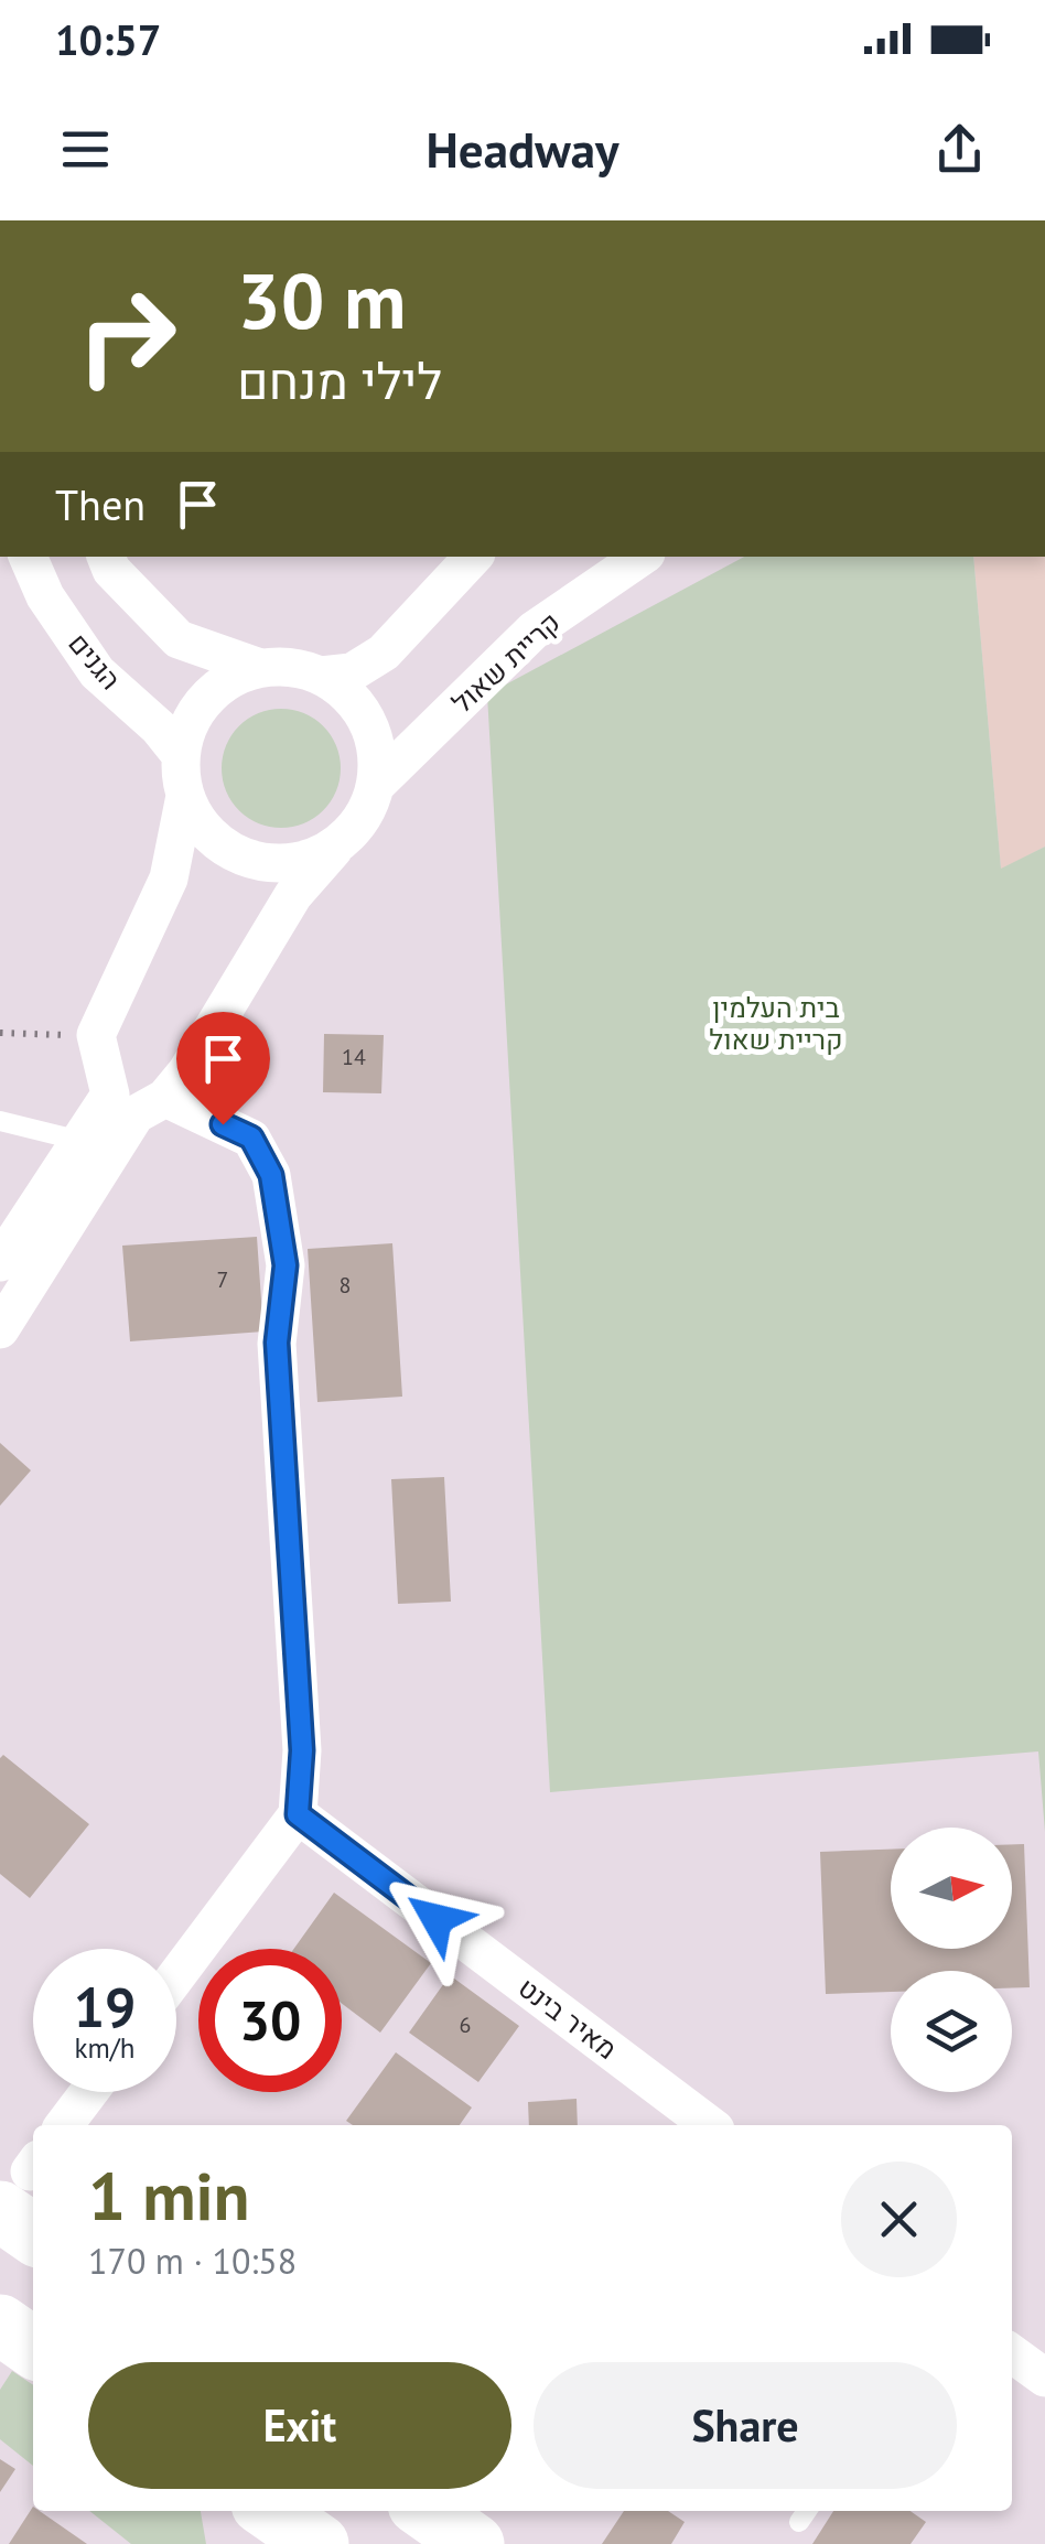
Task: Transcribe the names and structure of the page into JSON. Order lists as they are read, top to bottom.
{
  "streets": {
    "street": ["הגנים", "קריית שאול", "מאיר בינט"]
  },
  "crossings": [
    ["הגנים", "קריית שאול"]
  ],
  "parks": ["בית העלמין קריית שאול"],
  "house_numbers": [
    "14",
    "7",
    "8",
    "6"
  ],
  "north": "right",
  "page": {
    "status": "10:57",
    "header": "Headway",
    "turn": ["30 m", "לילי מנחם"],
    "then": "Then",
    "speed": "19 km/h",
    "limit": "30",
    "heading": ["1 min", "170 m · 10:58"],
    "buttons": ["Exit", "Share"]
  }
}
